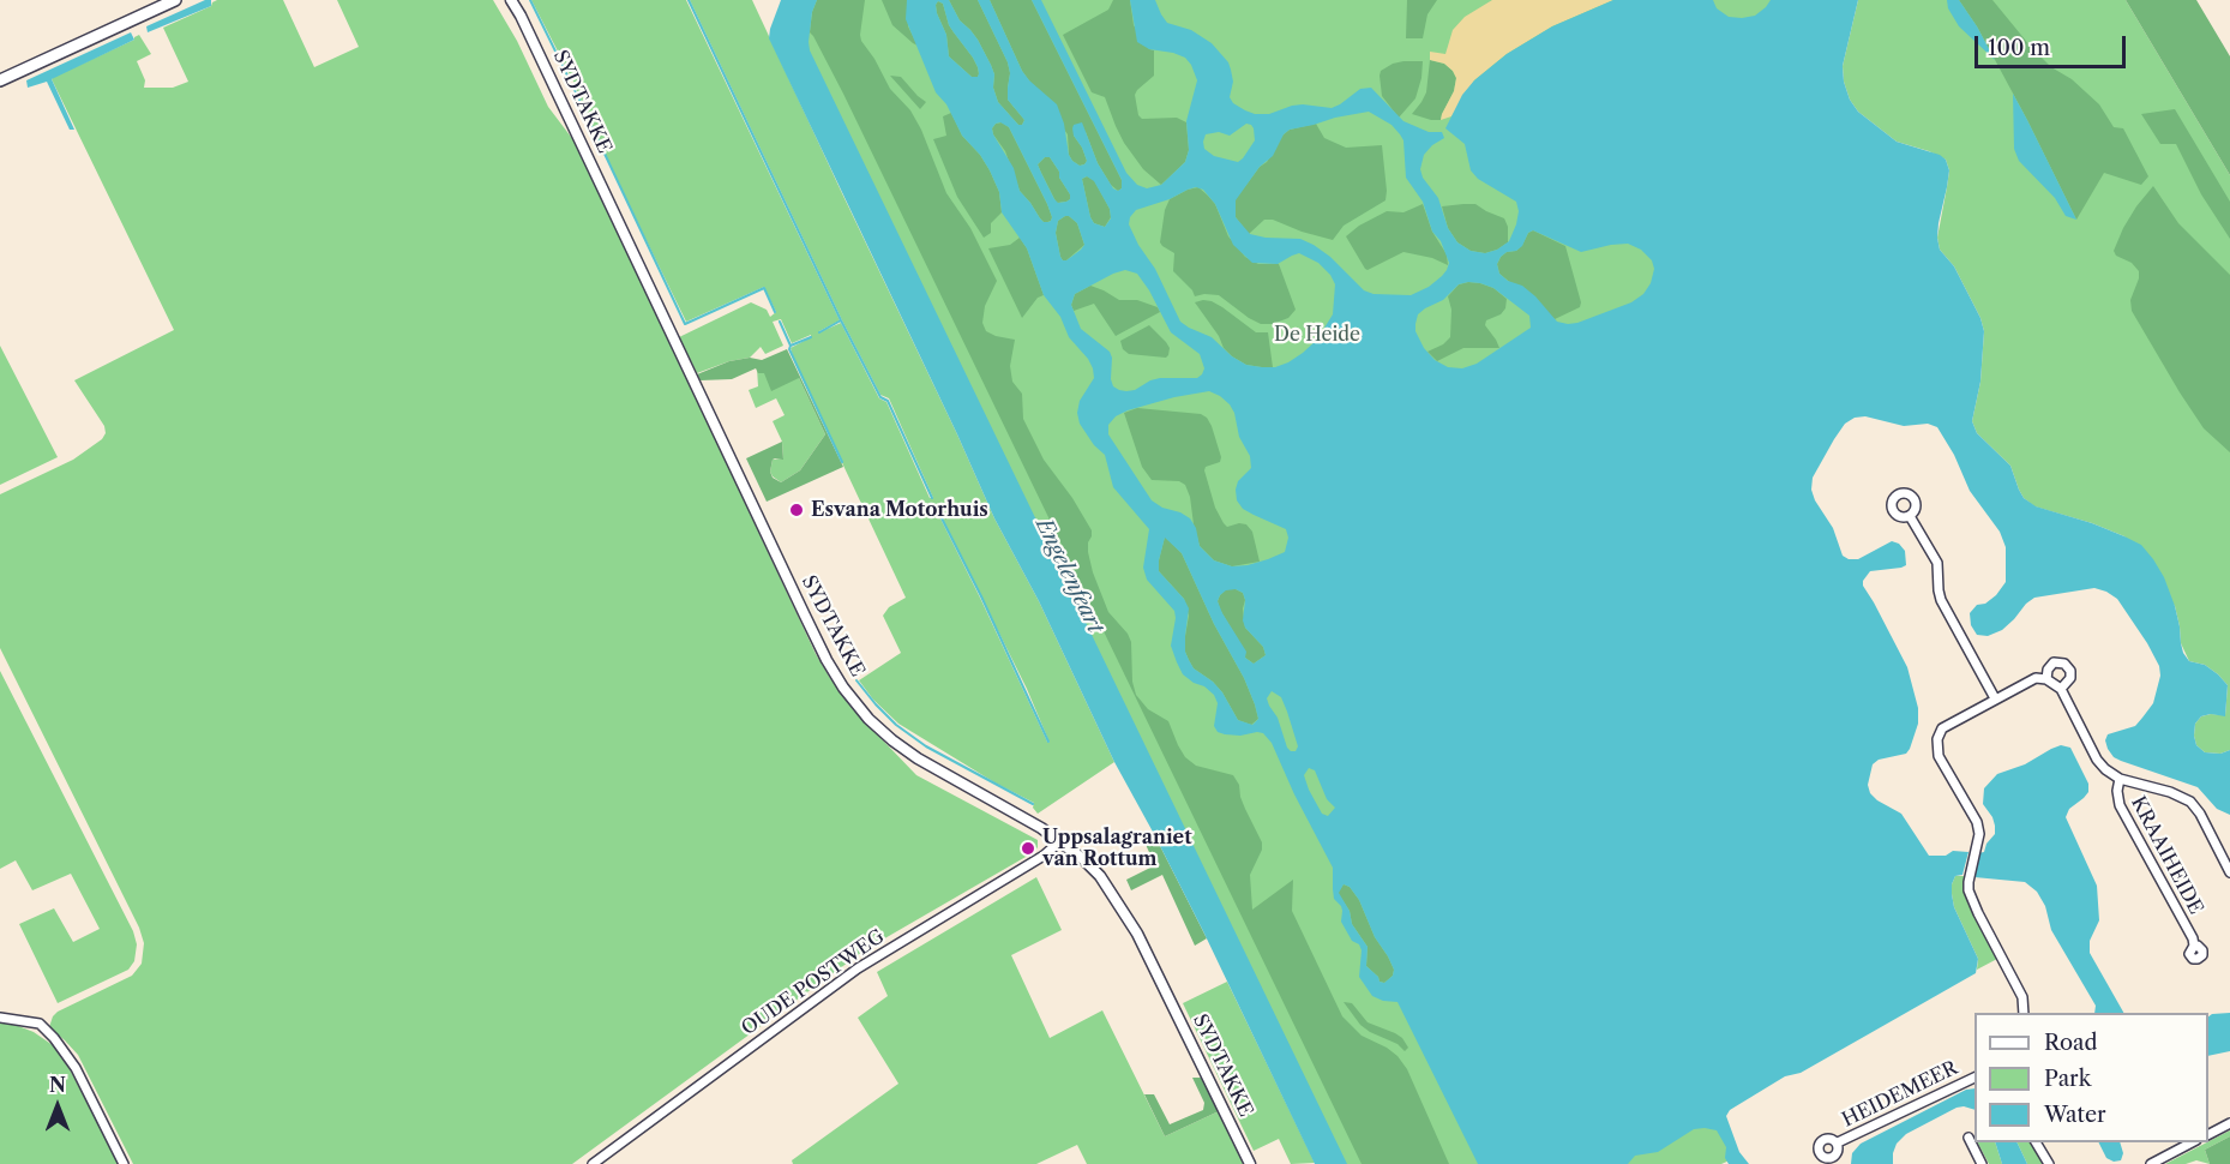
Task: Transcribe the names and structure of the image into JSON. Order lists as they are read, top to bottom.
{
  "streets": {
    "street": [
      "SYDTAKKE",
      "KRAAIHEIDE",
      "OUDE POSTWEG",
      "HEIDEMEER"
    ]
  },
  "crossings": [
    ["SYDTAKKE", "OUDE POSTWEG"]
  ],
  "water": ["Engelenfeart"],
  "parks": ["De Heide"],
  "places": ["Esvana Motorhuis", "Uppsalagraniet van Rottum"],
  "legend": ["Road", "Park", "Water"],
  "scale_bar": "100 m",
  "north": "top"
}
